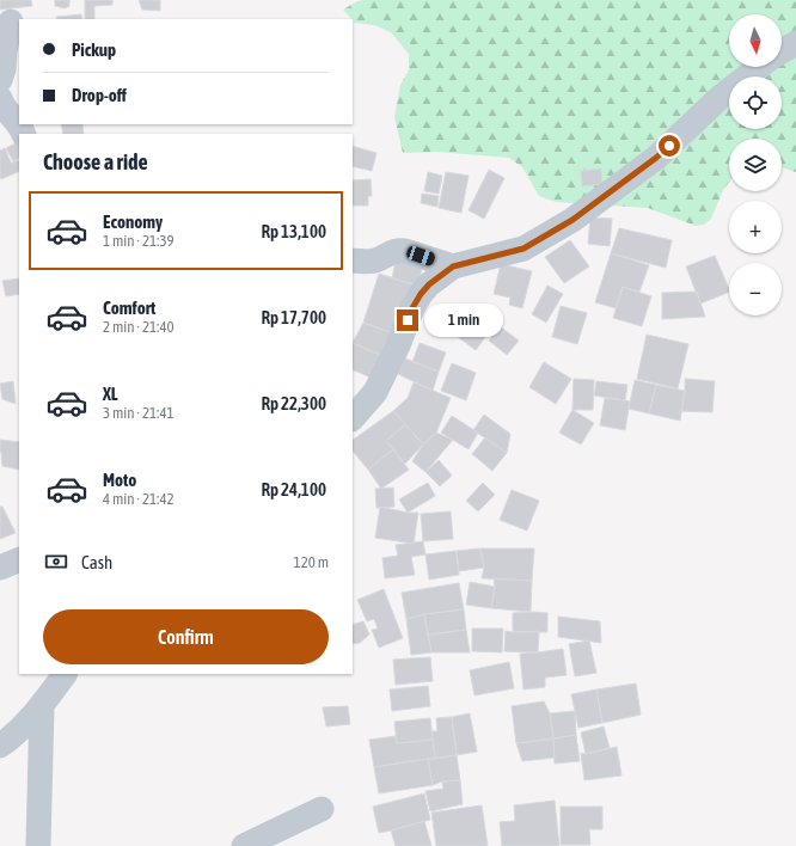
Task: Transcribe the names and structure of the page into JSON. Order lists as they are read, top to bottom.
{
  "north": "bottom",
  "page": {
    "map_buttons": ["+", "−"],
    "banner": ["Pickup", "Drop-off"],
    "heading": "Choose a ride",
    "list": [
      {
        "name": "Economy",
        "note": "1 min · 21:39",
        "value": "Rp 13,100"
      },
      {
        "name": "Comfort",
        "note": "2 min · 21:40",
        "value": "Rp 17,700"
      },
      {
        "name": "XL",
        "note": "3 min · 21:41",
        "value": "Rp 22,300"
      },
      {
        "name": "Moto",
        "note": "4 min · 21:42",
        "value": "Rp 24,100"
      }
    ],
    "bubble": "1 min",
    "pay": ["Cash", "120 m"],
    "buttons": "Confirm"
  }
}
